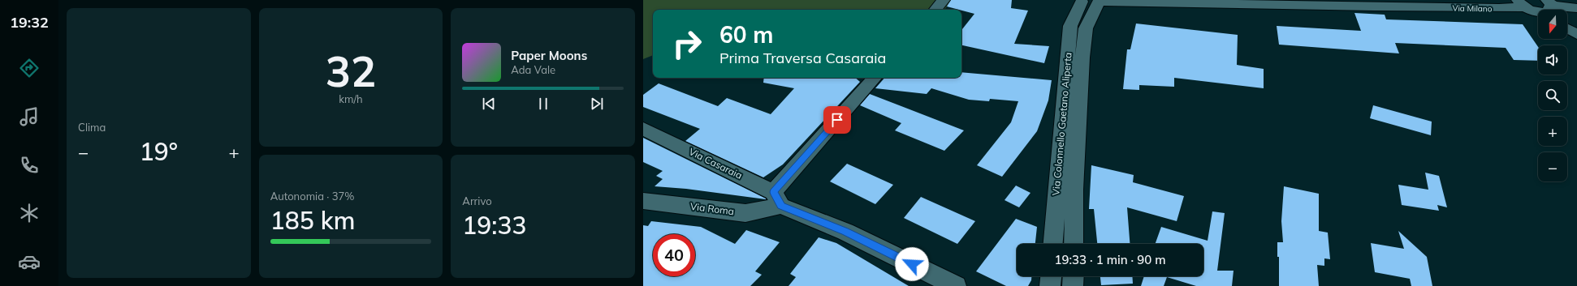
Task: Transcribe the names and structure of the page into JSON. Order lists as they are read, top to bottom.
{
  "streets": {
    "street": [
      "Via Milano",
      "Via Colonnello Gaetano Aliperta",
      "Via Casaraia",
      "Via Roma"
    ]
  },
  "crossings": [
    ["Via Milano", "Via Colonnello Gaetano Aliperta"],
    ["Via Casaraia", "Via Roma"]
  ],
  "north": "bottom",
  "page": {
    "tabs": "19:32",
    "tile": [
      "Clima",
      ["32", "km/h"],
      ["Autonomia · 37%", "185 km"],
      ["Arrivo", "19:33"]
    ],
    "map_buttons": ["+", "−"],
    "turn": ["60 m", "Prima Traversa Casaraia"],
    "song": ["Paper Moons", "Ada Vale"],
    "heat": ["−", "19°", "+"],
    "limit": "40",
    "trip": "19:33 · 1 min · 90 m"
  }
}
